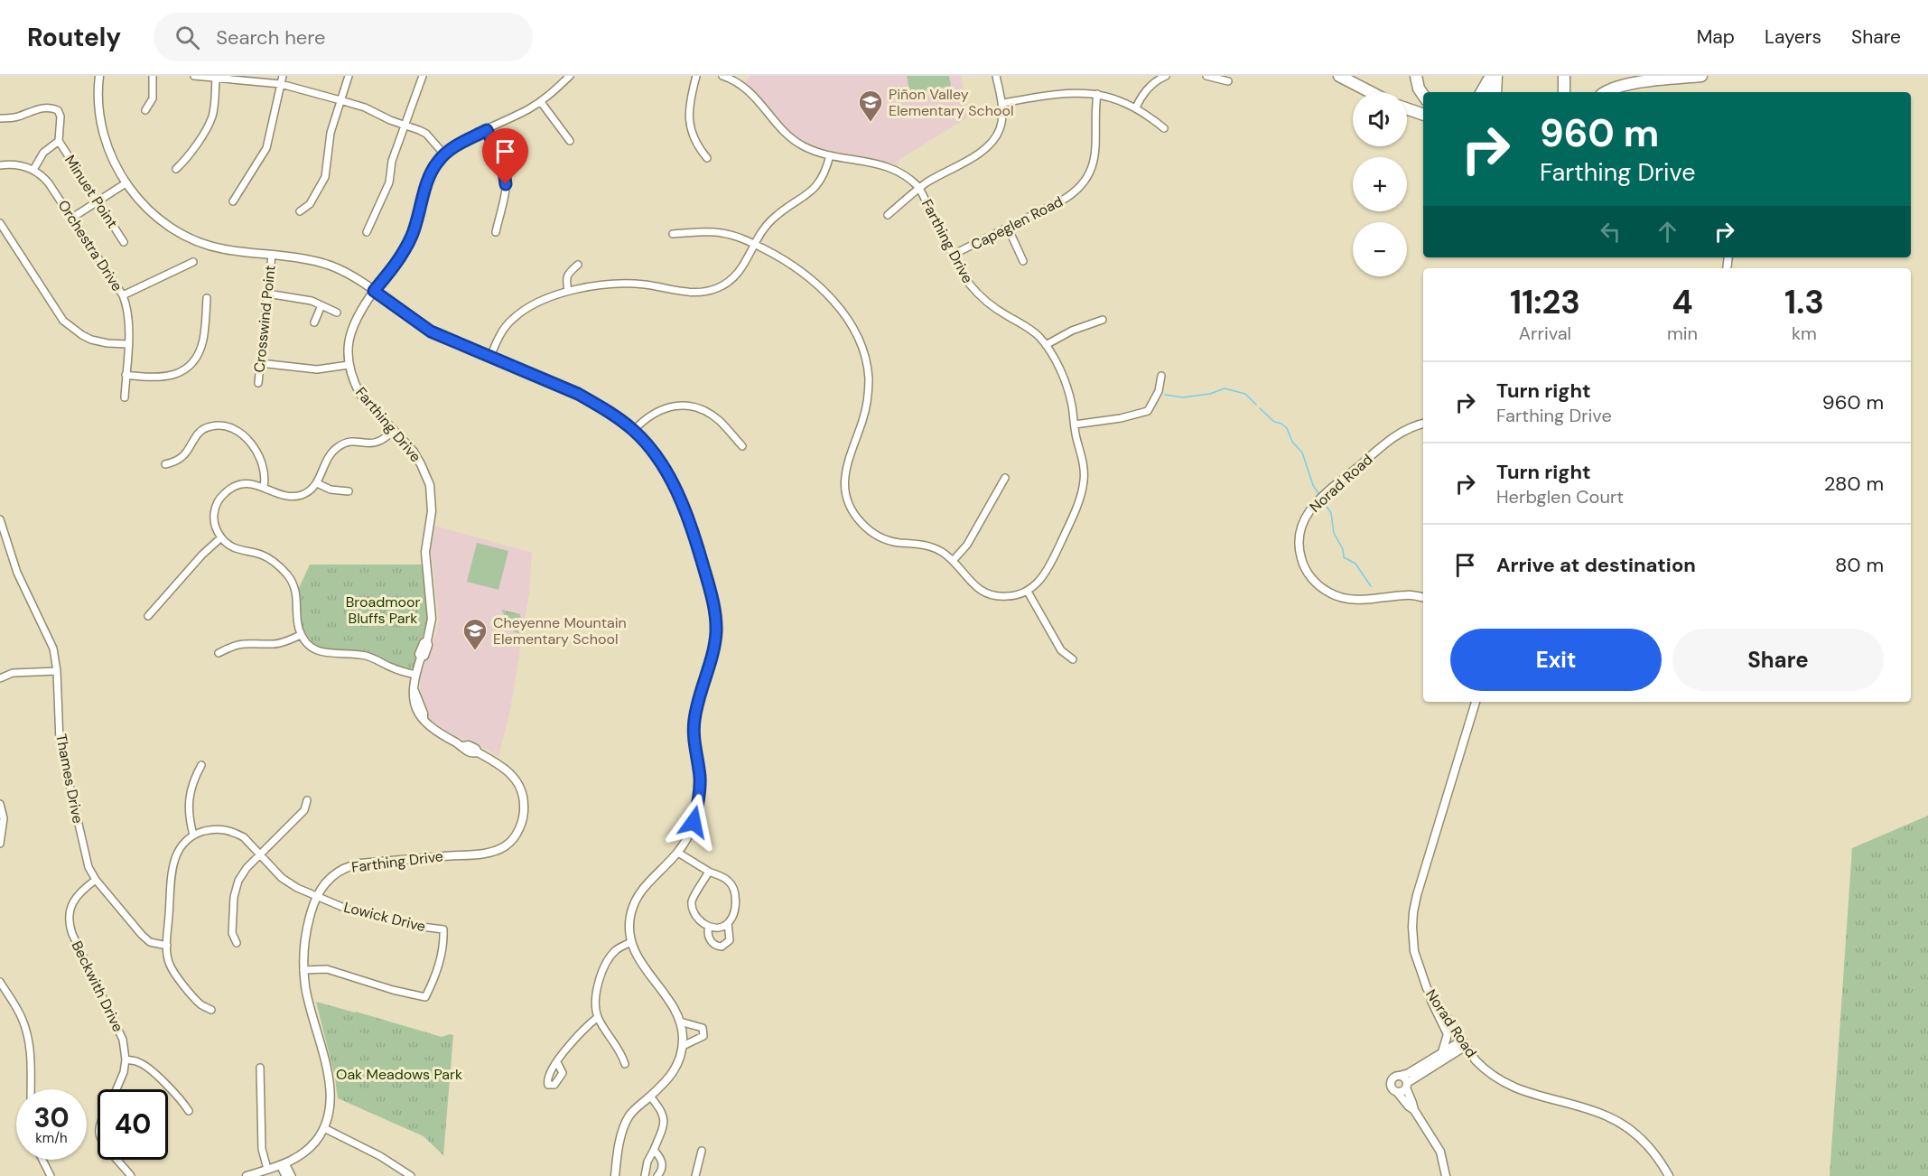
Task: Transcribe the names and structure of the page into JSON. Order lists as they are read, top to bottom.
{
  "streets": {
    "street": [
      "Minuet Point",
      "Capeglen Road",
      "Farthing Drive",
      "Orchestra Drive",
      "Crosswind Point",
      "Norad Road",
      "Thames Drive",
      "Lowick Drive",
      "Beckwith Drive"
    ]
  },
  "crossings": [
    ["Capeglen Road", "Farthing Drive"],
    ["Farthing Drive", "Lowick Drive"],
    ["Thames Drive", "Beckwith Drive"]
  ],
  "parks": ["Broadmoor Bluffs Park", "Oak Meadows Park"],
  "places": {
    "school or university": ["Piñon Valley Elementary School", "Cheyenne Mountain Elementary School"]
  },
  "page": {
    "header": "Routely",
    "search": "Search here",
    "nav": ["Map", "Layers", "Share"],
    "map_buttons": ["+", "−"],
    "turn": ["960 m", "Farthing Drive"],
    "eta": [
      "11:23",
      "Arrival",
      "4",
      "min",
      "1.3",
      "km"
    ],
    "list": [
      {
        "name": "Turn right",
        "note": "Farthing Drive",
        "value": "960 m"
      },
      {
        "name": "Turn right",
        "note": "Herbglen Court",
        "value": "280 m"
      },
      {
        "name": "Arrive at destination",
        "value": "80 m"
      }
    ],
    "buttons": ["Exit", "Share"],
    "speed": "30 km/h",
    "limit": "40"
  }
}
